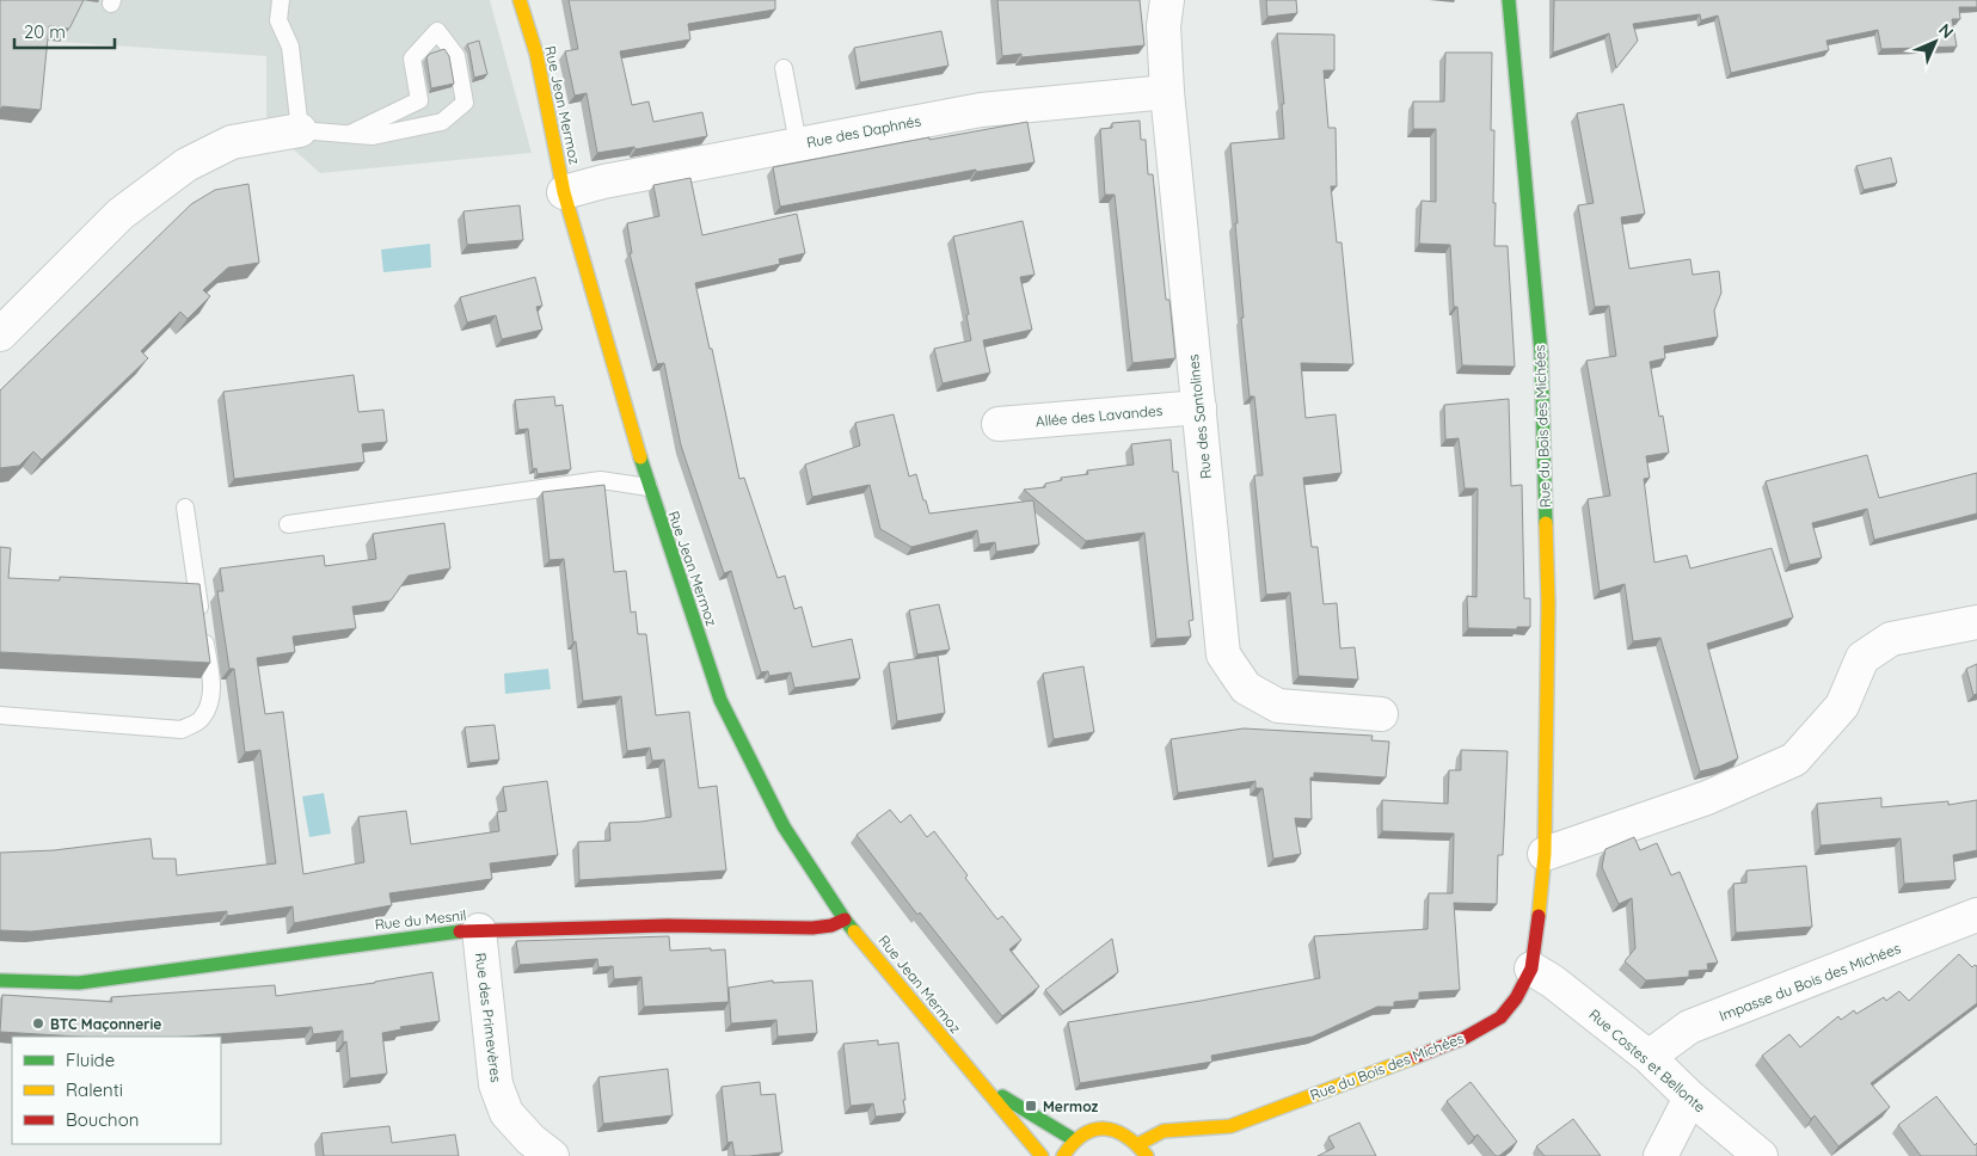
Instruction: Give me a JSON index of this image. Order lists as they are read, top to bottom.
{
  "streets": {
    "street": [
      "Rue Jean Mermoz",
      "Rue des Daphnés",
      "Allée des Lavandes",
      "Rue des Santolines",
      "Rue du Bois des Michées",
      "Rue du Mesnil",
      "Impasse du Bois des Michées",
      "Rue des Primevères",
      "Rue Costes et Bellonte"
    ]
  },
  "crossings": [
    ["Rue Jean Mermoz", "Rue des Daphnés"],
    ["Rue Jean Mermoz", "Rue du Mesnil"],
    ["Rue des Daphnés", "Rue des Santolines"],
    ["Allée des Lavandes", "Rue des Santolines"],
    ["Rue du Bois des Michées", "Rue Costes et Bellonte"],
    ["Rue du Mesnil", "Rue des Primevères"],
    ["Impasse du Bois des Michées", "Rue Costes et Bellonte"]
  ],
  "places": {
    "other": ["BTC Maçonnerie"],
    "transit": ["Mermoz"]
  },
  "legend": ["Fluide", "Ralenti", "Bouchon"],
  "scale_bar": "20 m",
  "north": "top right"
}
